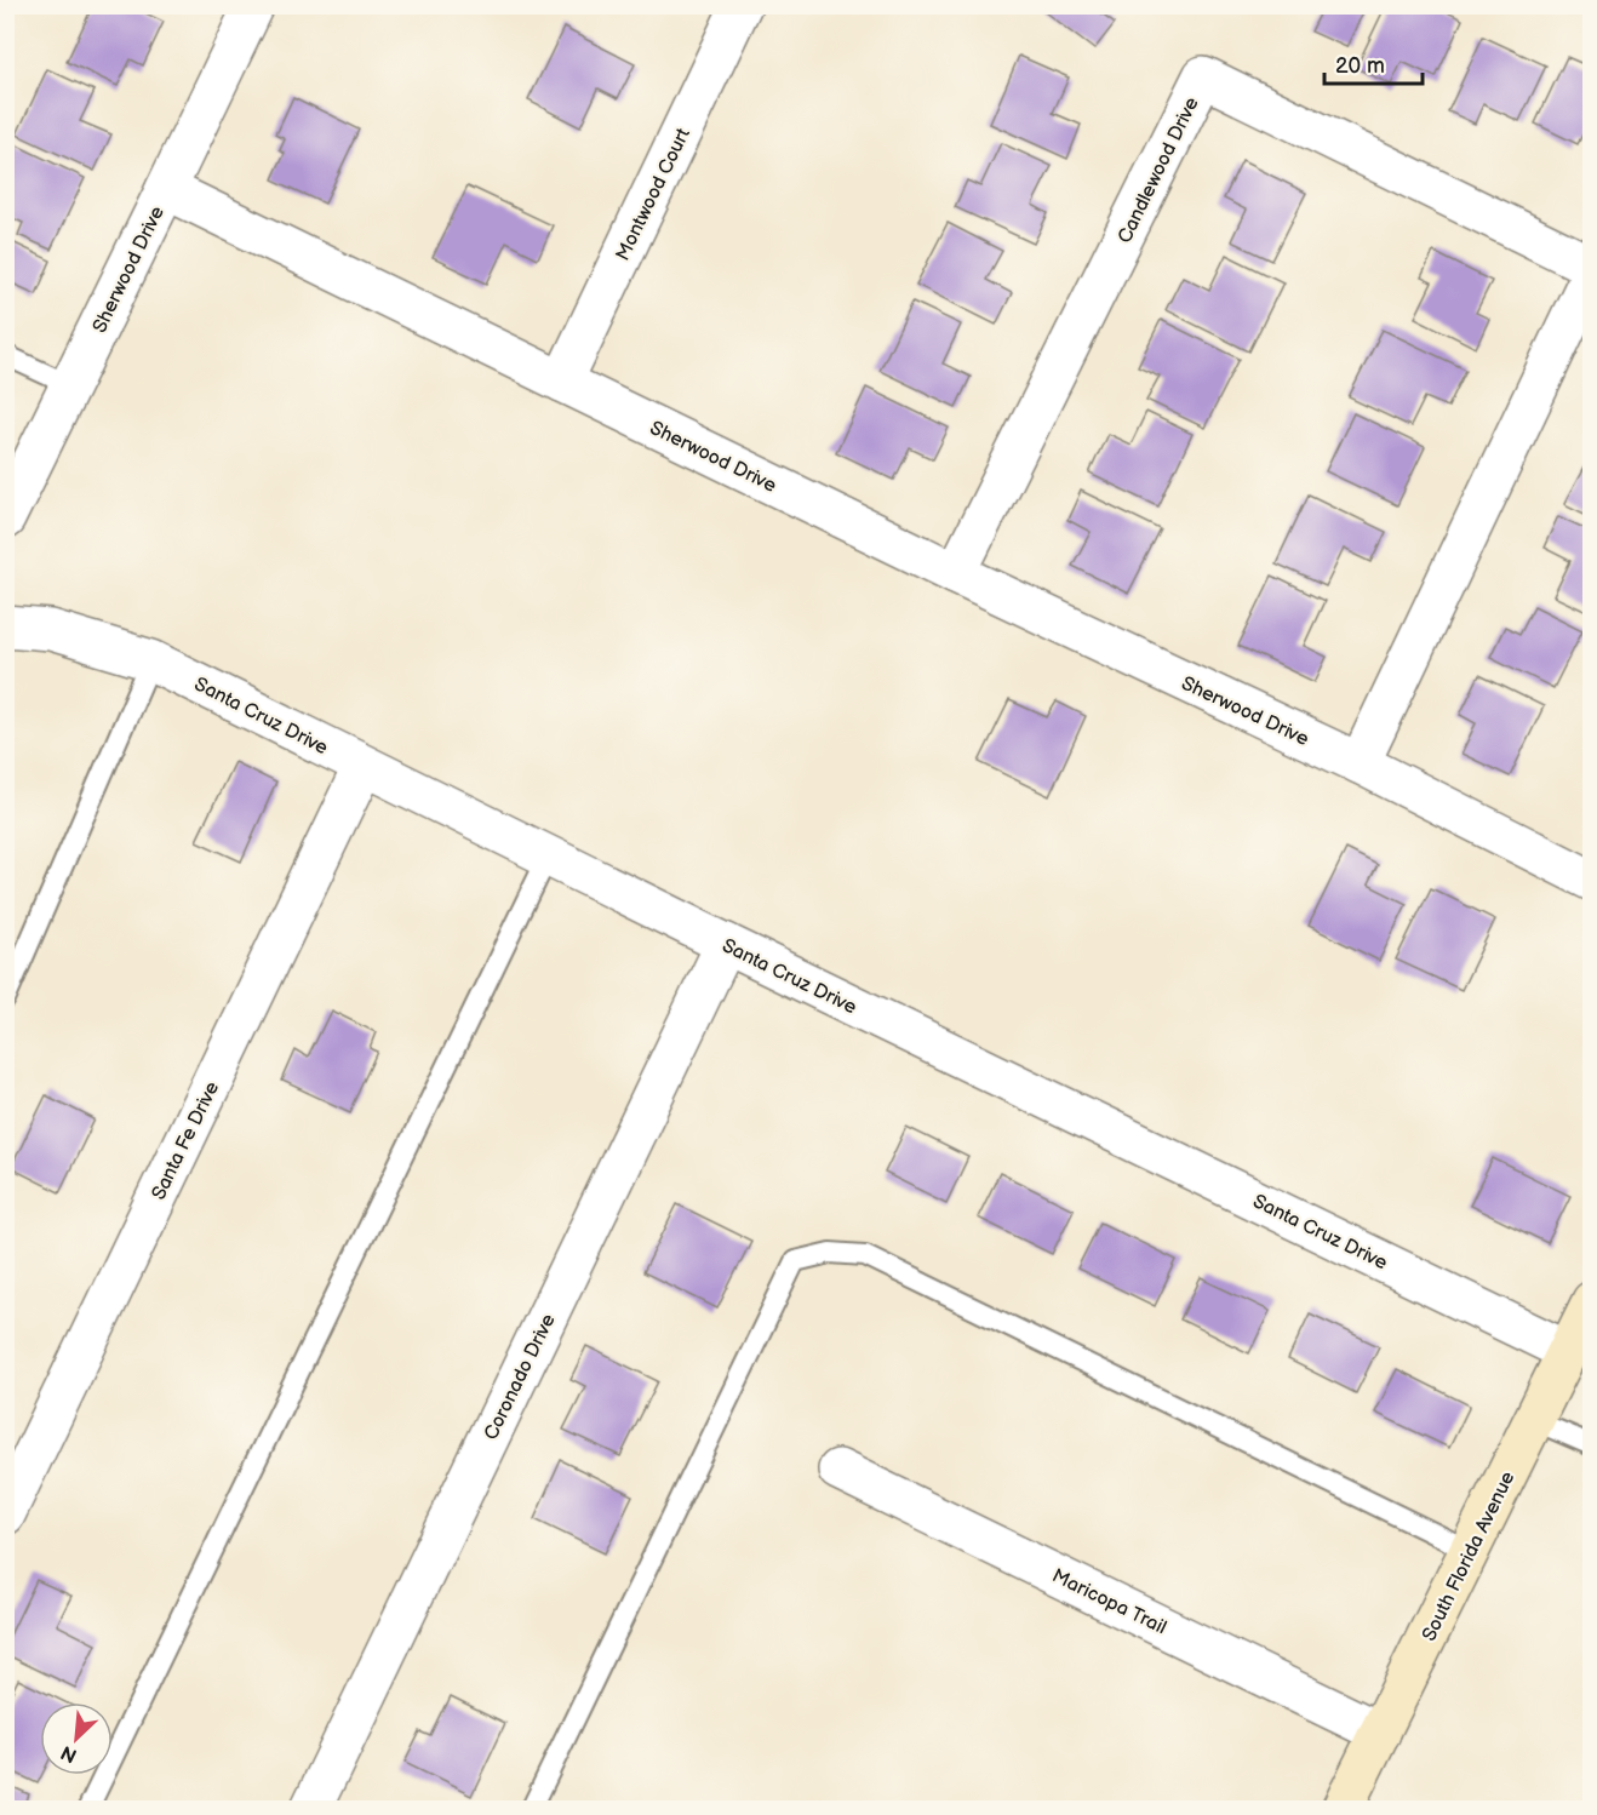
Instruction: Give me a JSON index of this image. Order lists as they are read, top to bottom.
{
  "streets": {
    "main road": ["South Florida Avenue"],
    "street": [
      "Candlewood Drive",
      "Montwood Court",
      "Sherwood Drive",
      "Santa Cruz Drive",
      "Santa Fe Drive",
      "Coronado Drive",
      "Maricopa Trail"
    ]
  },
  "crossings": [
    ["Candlewood Drive", "Sherwood Drive"],
    ["Montwood Court", "Sherwood Drive"],
    ["Santa Cruz Drive", "Santa Fe Drive"],
    ["Santa Cruz Drive", "Coronado Drive"],
    ["Santa Cruz Drive", "South Florida Avenue"],
    ["South Florida Avenue", "Maricopa Trail"]
  ],
  "scale_bar": "20 m",
  "north": "bottom left"
}
